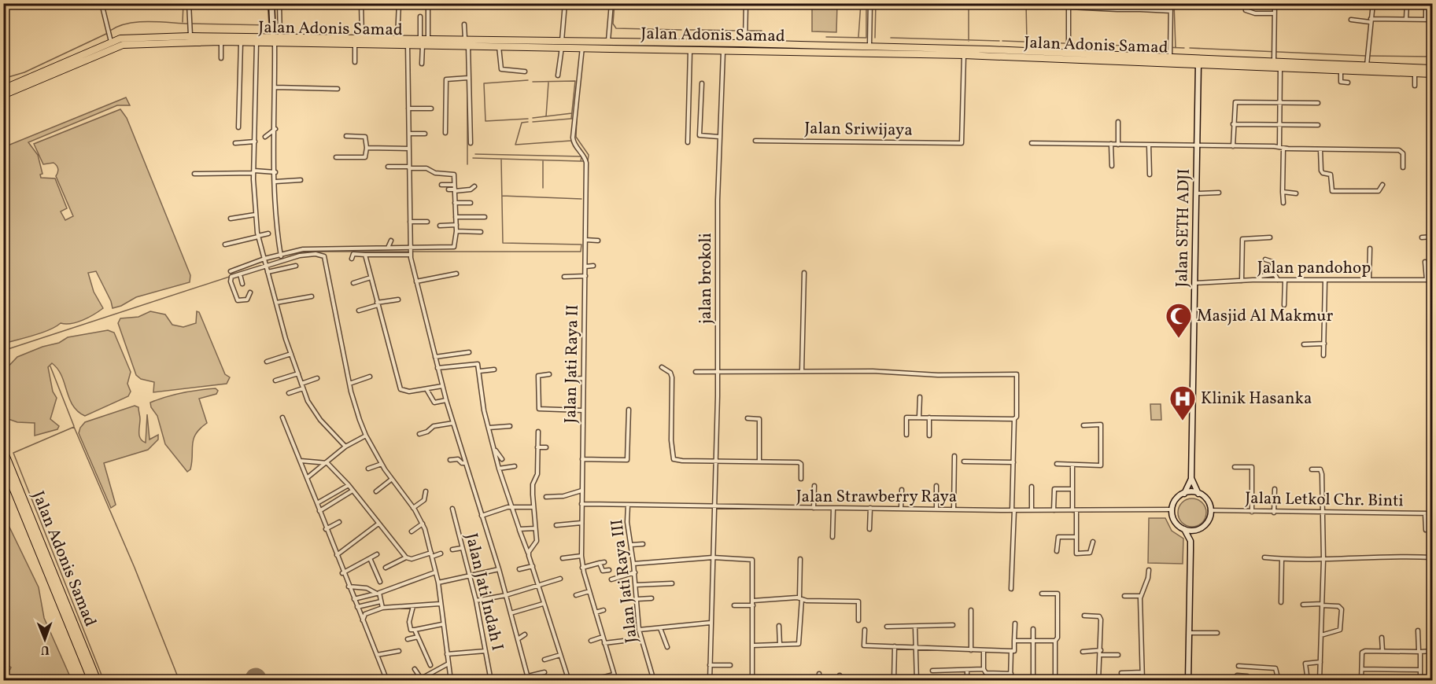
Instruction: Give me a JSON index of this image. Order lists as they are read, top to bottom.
{
  "streets": {
    "highway": ["Jalan Adonis Samad"],
    "street": [
      "Jalan Sriwijaya",
      "Jalan SETH ADJI",
      "Jalan pandohop",
      "jalan brokoli",
      "Jalan Jati Raya II",
      "Jalan Strawberry Raya",
      "Jalan Letkol Chr. Binti",
      "Jalan Jati Raya III",
      "Jalan Jati Indah I"
    ]
  },
  "crossings": [
    ["Jalan Adonis Samad", "Jalan Sriwijaya"],
    ["Jalan Adonis Samad", "Jalan SETH ADJI"],
    ["Jalan Adonis Samad", "jalan brokoli"],
    ["Jalan Adonis Samad", "Jalan Jati Raya II"],
    ["Jalan SETH ADJI", "Jalan pandohop"],
    ["jalan brokoli", "Jalan Strawberry Raya"],
    ["Jalan Jati Raya II", "Jalan Strawberry Raya"],
    ["Jalan Strawberry Raya", "Jalan Letkol Chr. Binti"],
    ["Jalan Strawberry Raya", "Jalan Jati Raya III"]
  ],
  "places": {
    "mosque": ["Masjid Al Makmur"],
    "hospital": ["Klinik Hasanka"]
  },
  "north": "bottom"
}
